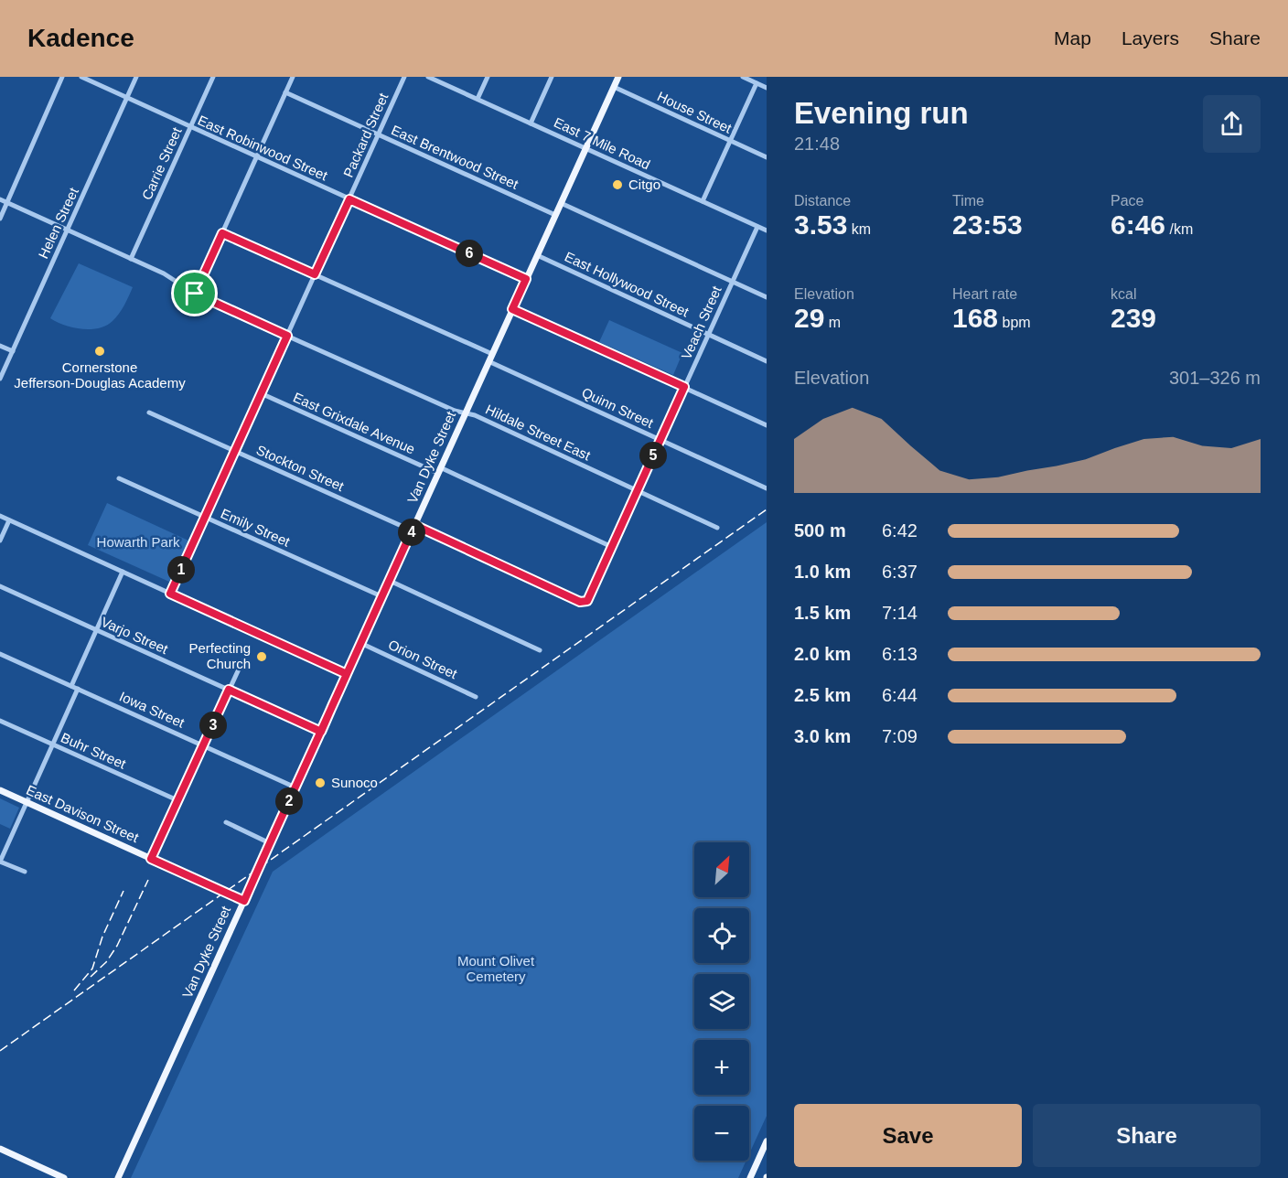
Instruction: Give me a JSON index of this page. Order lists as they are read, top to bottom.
{
  "streets": {
    "main road": ["Van Dyke Street", "East Davison Street"],
    "street": [
      "House Street",
      "Packard Street",
      "East 7 Mile Road",
      "East Robinwood Street",
      "East Brentwood Street",
      "Carrie Street",
      "Helen Street",
      "East Hollywood Street",
      "Veach Street",
      "Quinn Street",
      "East Grixdale Avenue",
      "Hildale Street East",
      "Stockton Street",
      "Emily Street",
      "Varjo Street",
      "Orion Street",
      "Iowa Street",
      "Buhr Street"
    ]
  },
  "crossings": [
    ["House Street", "Van Dyke Street"],
    ["Packard Street", "East Robinwood Street"],
    ["Packard Street", "East Brentwood Street"],
    ["Packard Street", "East Grixdale Avenue"],
    ["Packard Street", "Hildale Street East"],
    ["Packard Street", "Stockton Street"],
    ["Packard Street", "Emily Street"],
    ["East 7 Mile Road", "Veach Street"],
    ["East 7 Mile Road", "Van Dyke Street"],
    ["East Robinwood Street", "Carrie Street"],
    ["East Robinwood Street", "Helen Street"],
    ["East Robinwood Street", "Van Dyke Street"],
    ["East Brentwood Street", "Van Dyke Street"],
    ["Carrie Street", "Hildale Street East"],
    ["Helen Street", "Hildale Street East"],
    ["East Hollywood Street", "Veach Street"],
    ["East Hollywood Street", "Van Dyke Street"],
    ["Veach Street", "Quinn Street"],
    ["Veach Street", "East Grixdale Avenue"],
    ["Veach Street", "Hildale Street East"],
    ["Veach Street", "Stockton Street"],
    ["Quinn Street", "Van Dyke Street"],
    ["East Grixdale Avenue", "Van Dyke Street"],
    ["Hildale Street East", "Van Dyke Street"],
    ["Van Dyke Street", "Stockton Street"],
    ["Van Dyke Street", "Emily Street"],
    ["Van Dyke Street", "Varjo Street"],
    ["Van Dyke Street", "Orion Street"],
    ["Van Dyke Street", "Iowa Street"],
    ["Van Dyke Street", "East Davison Street"]
  ],
  "parks": ["Howarth Park", "Mount Olivet Cemetery"],
  "places": [
    "Citgo",
    "Cornerstone Jefferson-Douglas Academy",
    "Perfecting Church",
    "Sunoco"
  ],
  "north": "top right",
  "page": {
    "header": "Kadence",
    "nav": ["Map", "Layers", "Share"],
    "heading": ["Evening run", "21:48"],
    "stats": [
      ["Distance", "3.53 km"],
      ["Time", "23:53"],
      ["Pace", "6:46 /km"],
      ["Elevation", "29 m"],
      ["Heart rate", "168 bpm"],
      ["kcal", "239"]
    ],
    "pins": [
      "6",
      "5",
      "4",
      "1",
      "3",
      "2"
    ],
    "chart": ["Elevation", "301–326 m"],
    "list": [
      {
        "name": "500 m",
        "note": "6:42"
      },
      {
        "name": "1.0 km",
        "note": "6:37"
      },
      {
        "name": "1.5 km",
        "note": "7:14"
      },
      {
        "name": "2.0 km",
        "note": "6:13"
      },
      {
        "name": "2.5 km",
        "note": "6:44"
      },
      {
        "name": "3.0 km",
        "note": "7:09"
      }
    ],
    "map_buttons": ["+", "−"],
    "buttons": ["Save", "Share"]
  }
}
